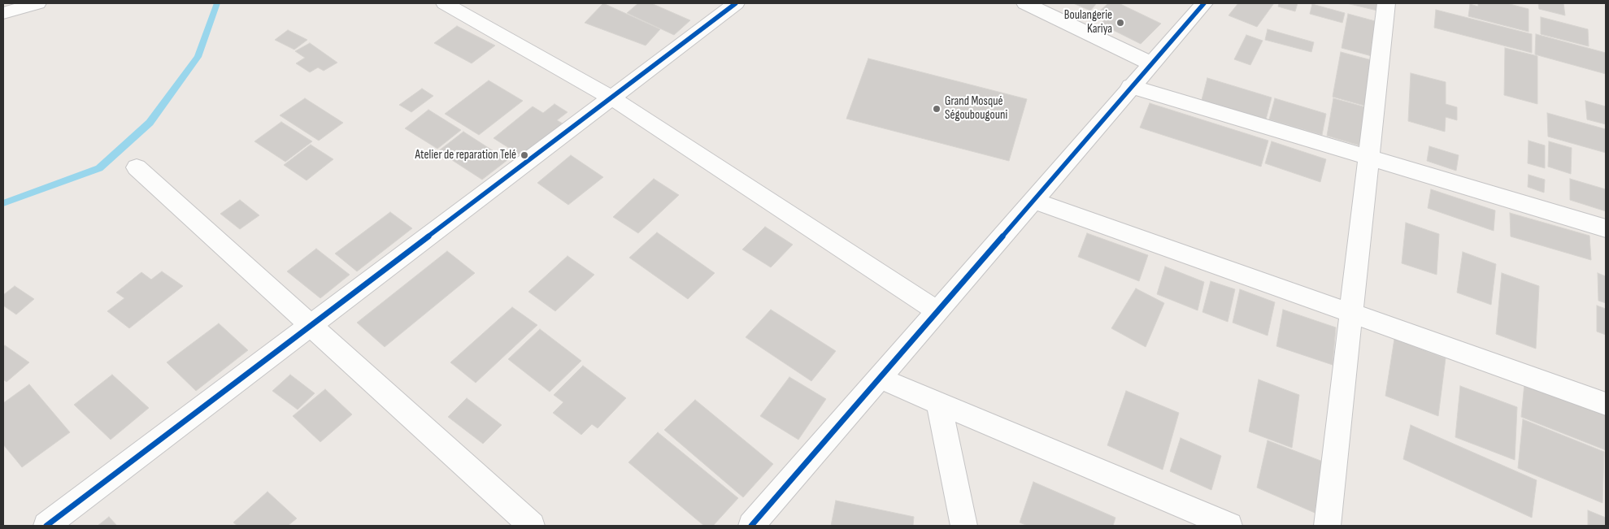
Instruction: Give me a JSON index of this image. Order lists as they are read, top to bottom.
{
  "places": ["Boulangerie Kariya", "Grand Mosqué Ségoubougouni", "Atelier de reparation Telé"]
}
